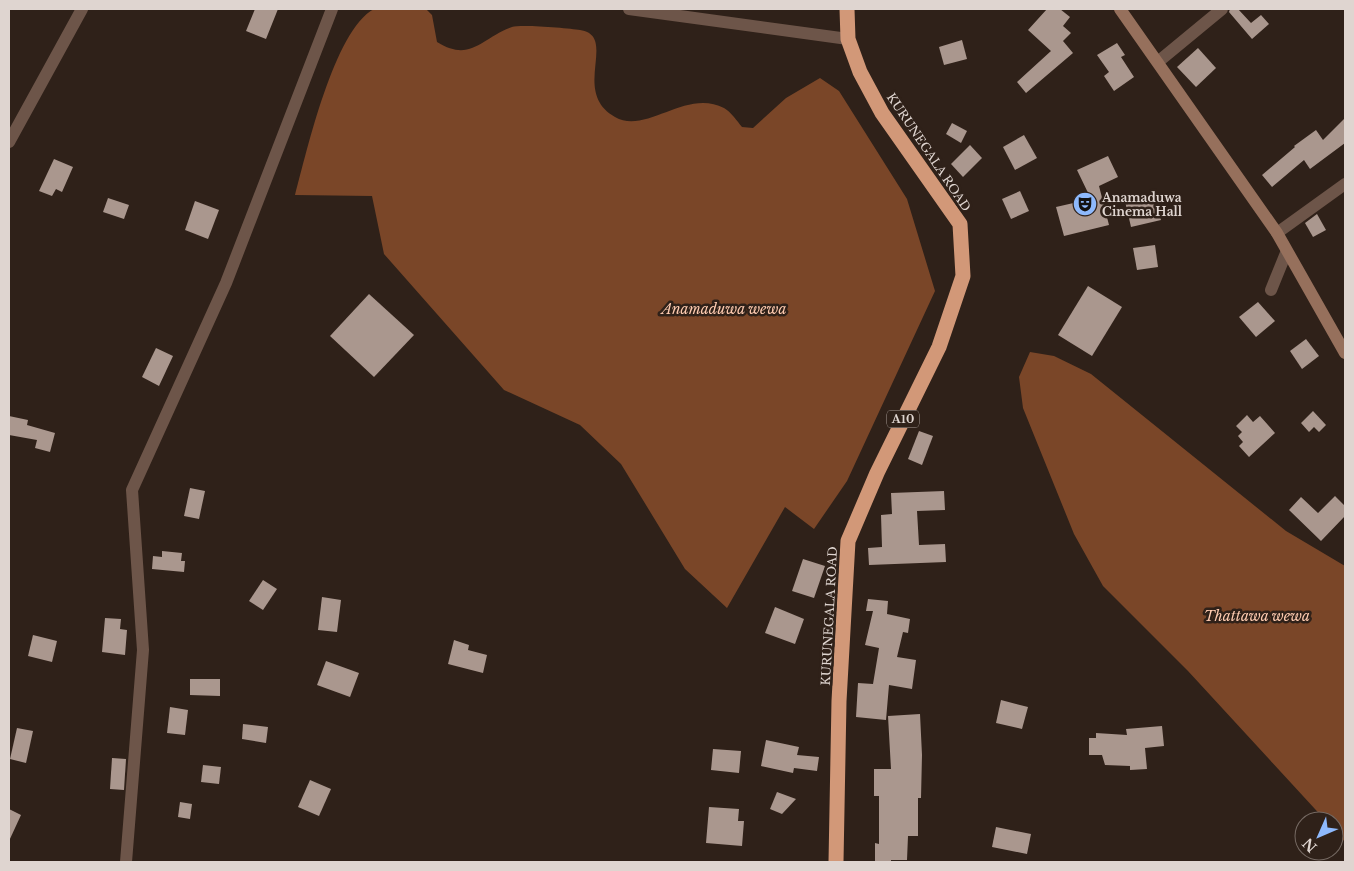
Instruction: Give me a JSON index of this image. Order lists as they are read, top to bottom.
{
  "streets": {
    "highway": ["KURUNEGALA ROAD", "A10"]
  },
  "water": ["Anamaduwa wewa", "Thattawa wewa"],
  "places": {
    "theatre": ["Anamaduwa Cinema Hall"]
  },
  "north": "bottom left"
}
